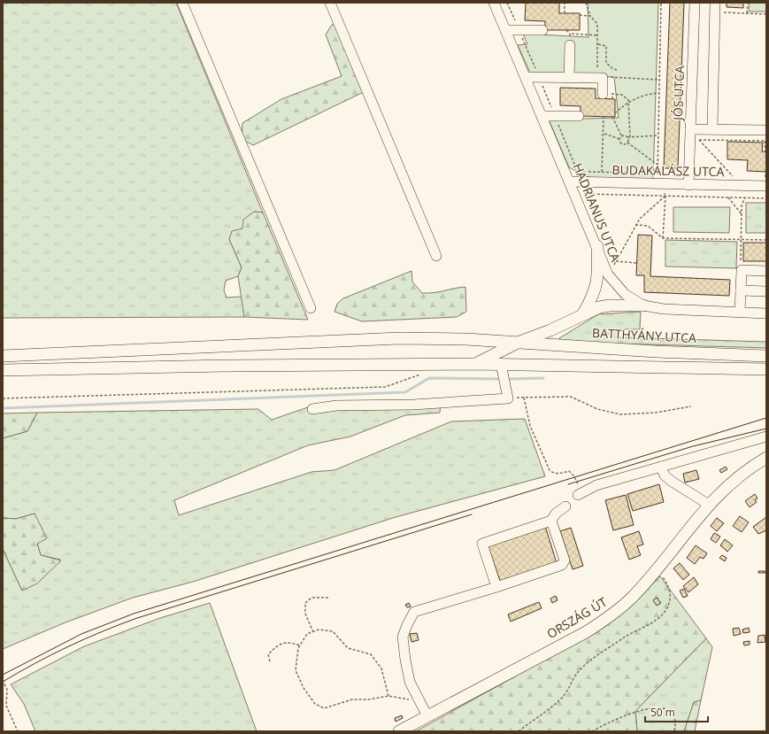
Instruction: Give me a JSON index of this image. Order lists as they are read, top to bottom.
{
  "streets": {
    "main road": ["BATTHYÁNY UTCA", "ORSZÁG ÚT"],
    "street": ["JÓS UTCA", "BUDAKALÁSZ UTCA", "HADRIANUS UTCA"]
  },
  "crossings": [
    ["JÓS UTCA", "BUDAKALÁSZ UTCA"],
    ["BUDAKALÁSZ UTCA", "HADRIANUS UTCA"]
  ],
  "scale_bar": "50 m"
}
